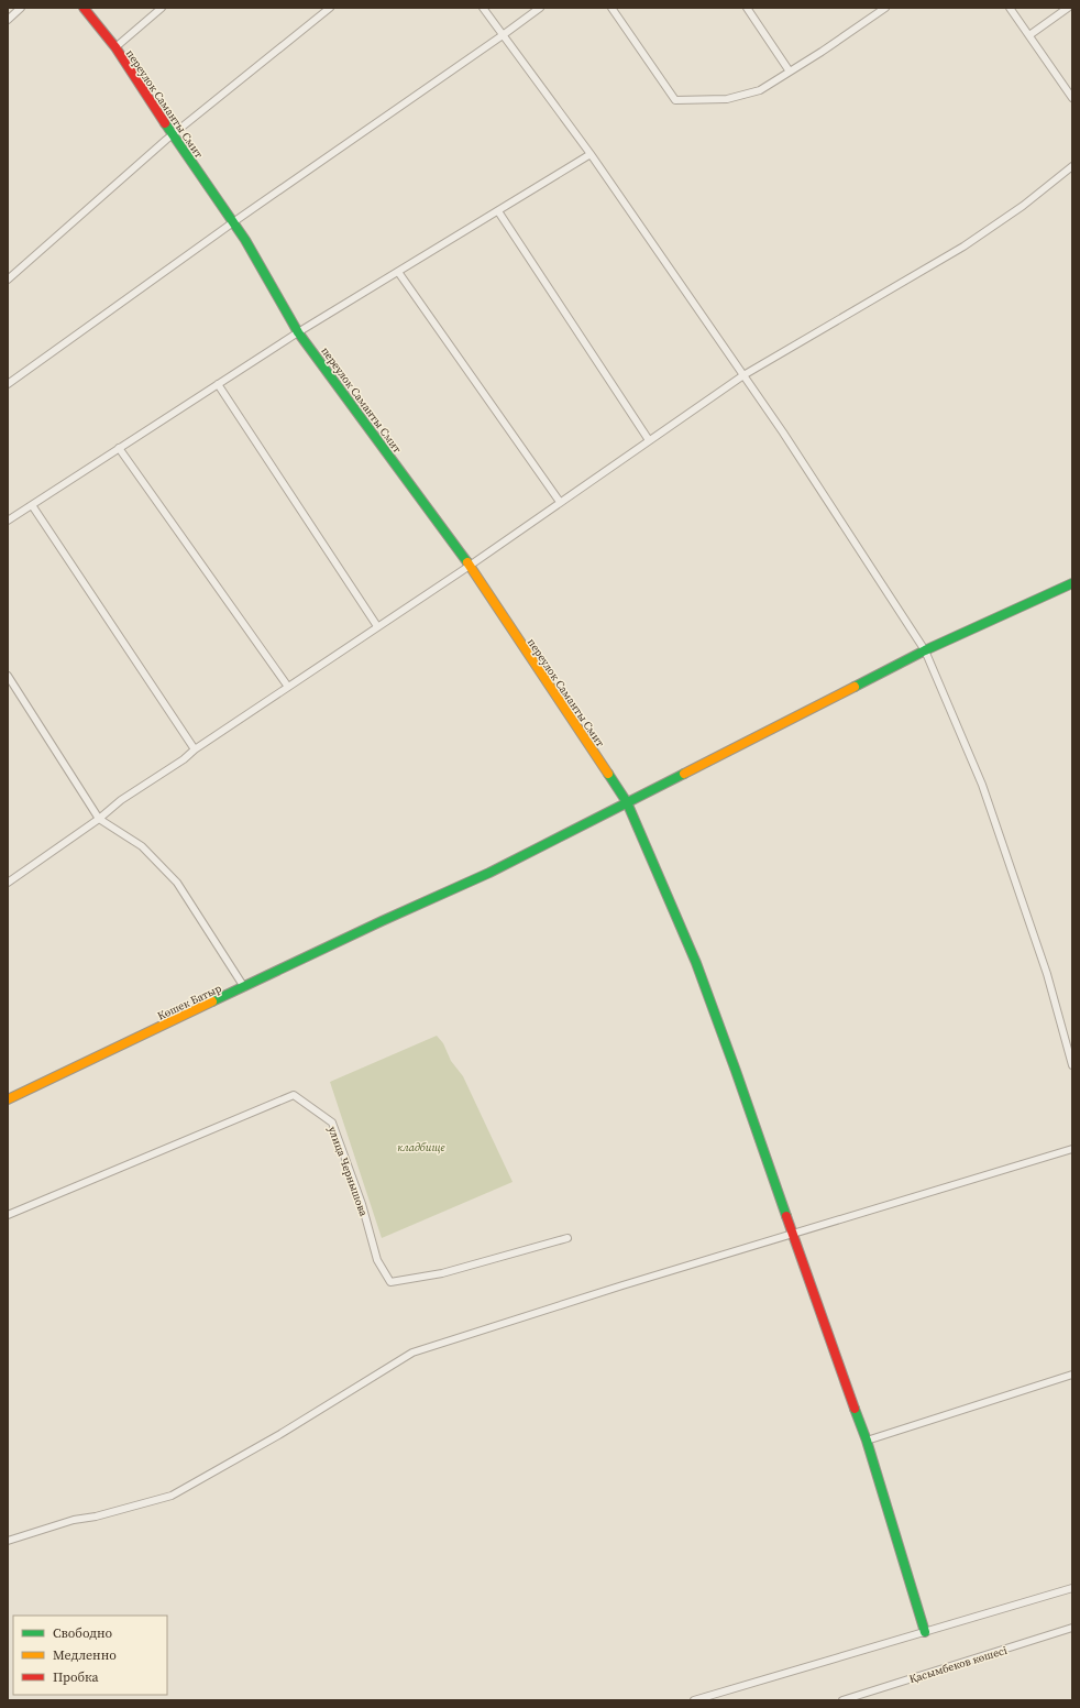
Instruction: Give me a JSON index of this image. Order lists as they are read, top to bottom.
{
  "streets": {
    "street": [
      "переулок Саманты Смит",
      "Көшек Батыр",
      "улица Чернышова",
      "Қасымбеков көшесі"
    ]
  },
  "crossings": [
    ["переулок Саманты Смит", "Көшек Батыр"]
  ],
  "parks": ["кладбище"],
  "legend": ["Свободно", "Медленно", "Пробка"]
}
